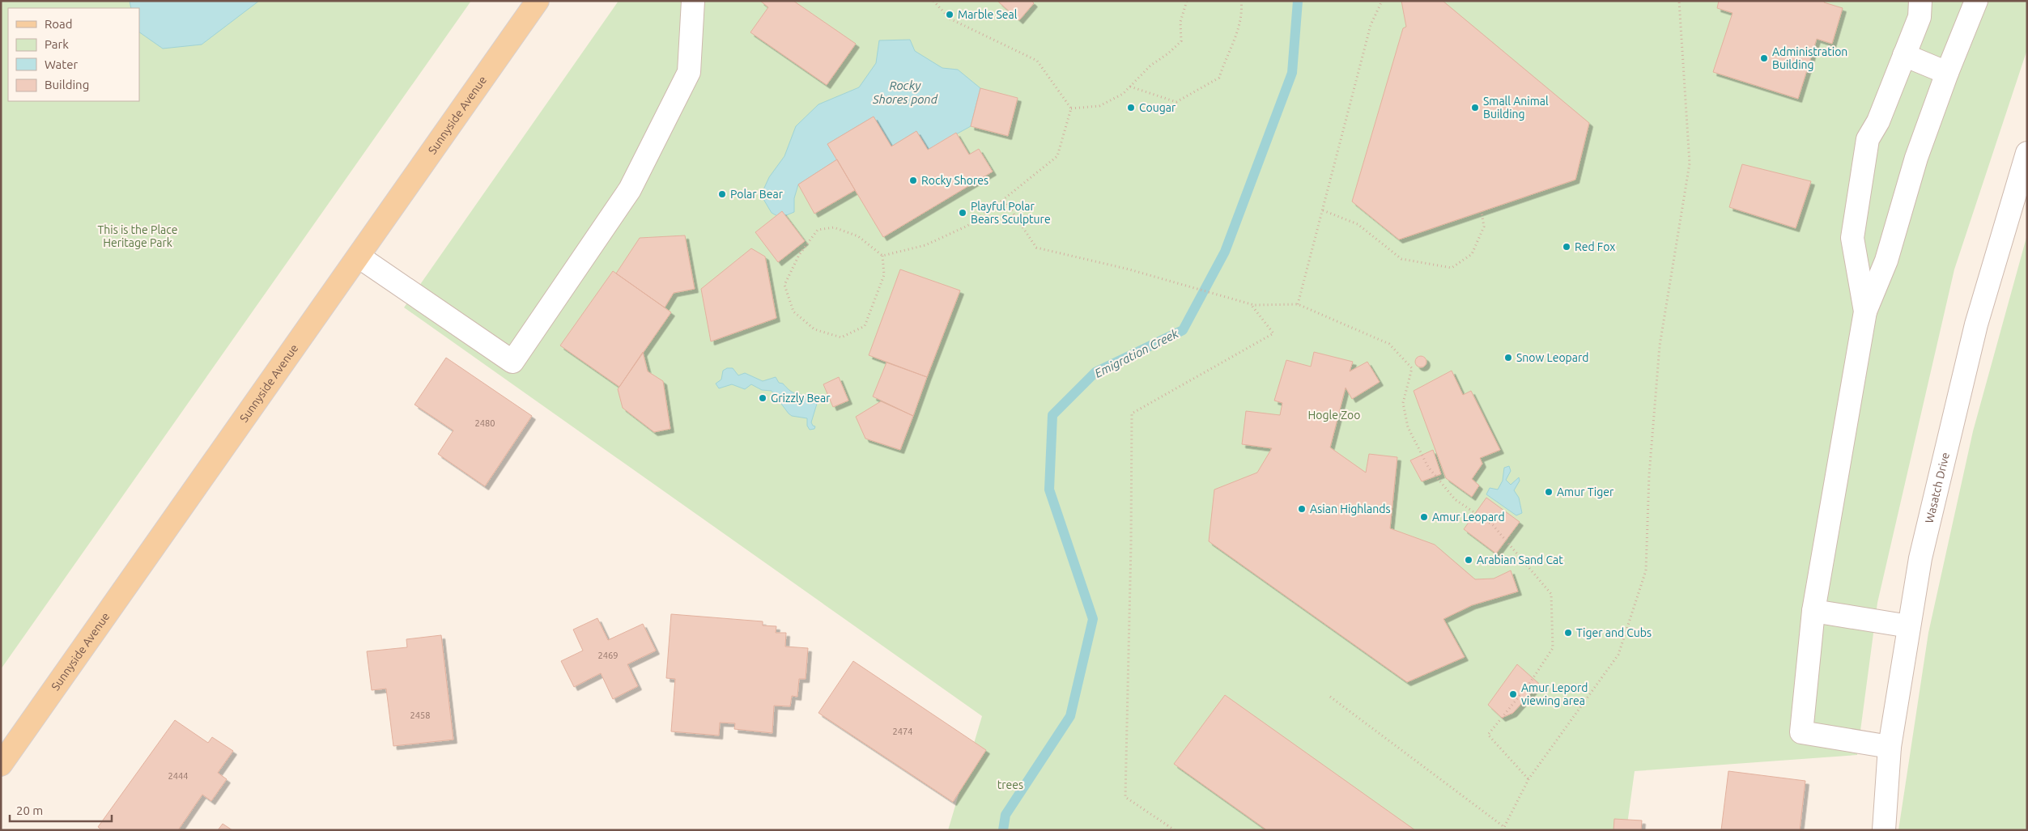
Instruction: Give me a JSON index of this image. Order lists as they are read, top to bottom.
{
  "streets": {
    "main road": ["Sunnyside Avenue"],
    "street": ["Wasatch Drive"]
  },
  "water": ["Rocky Shores pond", "Emigration Creek"],
  "parks": ["This is the Place Heritage Park", "Hogle Zoo", "trees"],
  "places": [
    "Marble Seal",
    "Administration Building",
    "Cougar",
    "Small Animal Building",
    "Rocky Shores",
    "Polar Bear",
    "Playful Polar Bears Sculpture",
    "Red Fox",
    "Snow Leopard",
    "Grizzly Bear",
    "Amur Tiger",
    "Asian Highlands",
    "Amur Leopard",
    "Arabian Sand Cat",
    "Tiger and Cubs",
    "Amur Lepord viewing area"
  ],
  "house_numbers": [
    "2480",
    "2469",
    "2458",
    "2474",
    "2444"
  ],
  "legend": [
    "Road",
    "Park",
    "Water",
    "Building"
  ],
  "scale_bar": "20 m"
}
